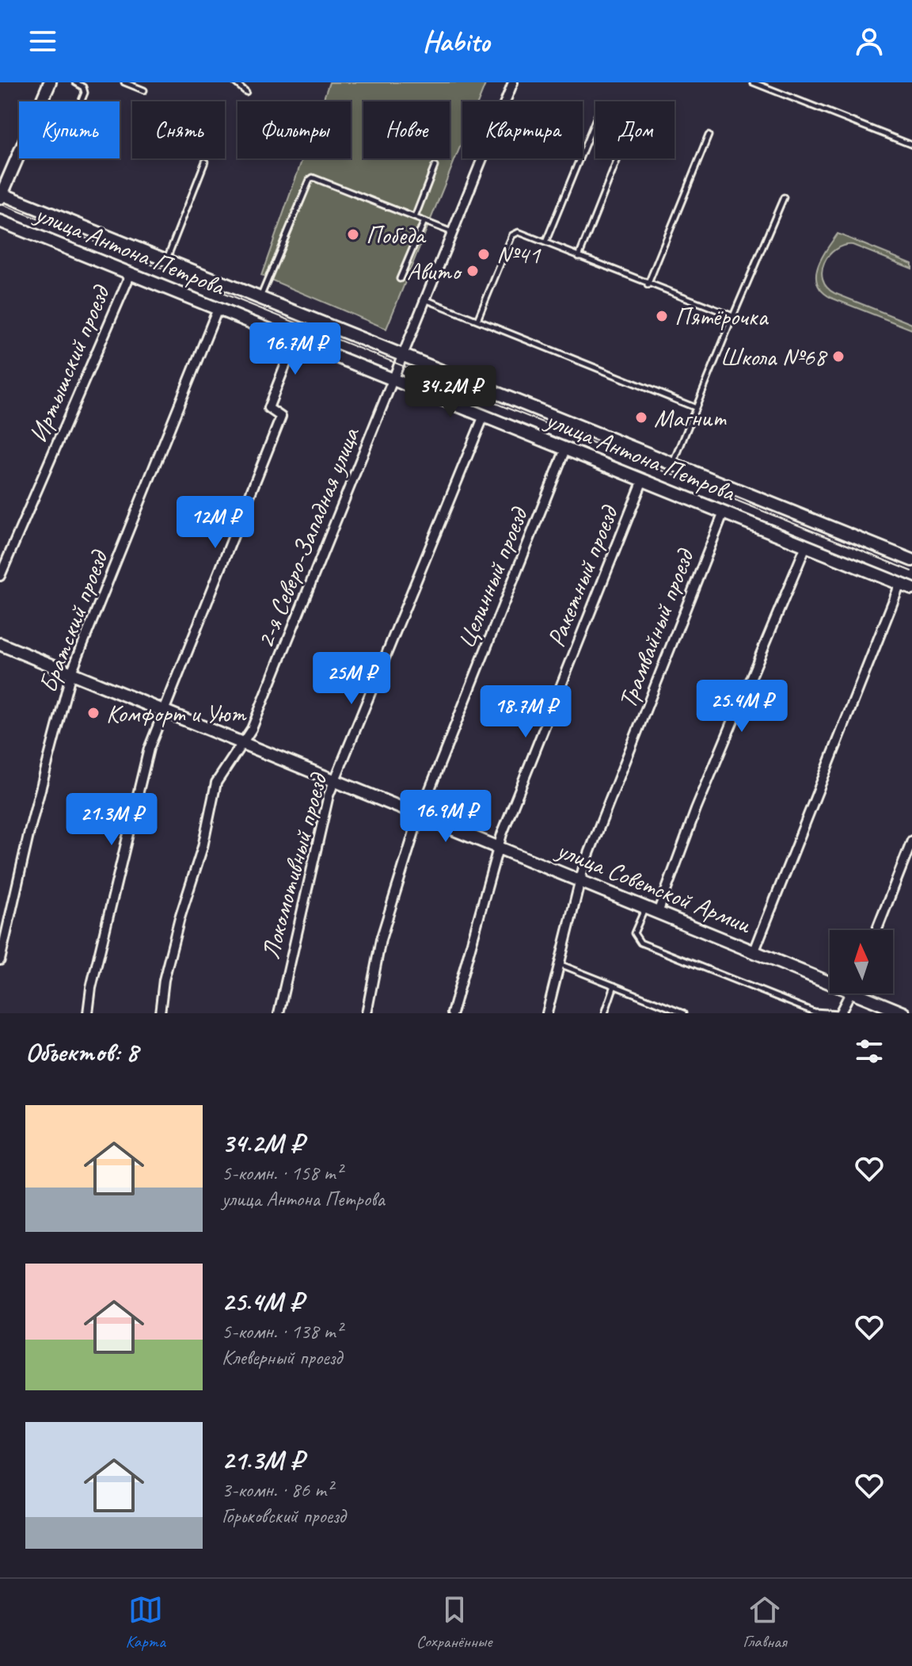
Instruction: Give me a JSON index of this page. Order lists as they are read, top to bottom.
{
  "streets": {
    "main road": ["улица Антона Петрова", "улица Советской Армии"],
    "street": [
      "Иртышский проезд",
      "2-я Северо-Западная улица",
      "Ракетный проезд",
      "Целинный проезд",
      "Братский проезд",
      "Трамвайный проезд",
      "Локомотивный проезд"
    ]
  },
  "crossings": [
    ["улица Антона Петрова", "Иртышский проезд"],
    ["улица Антона Петрова", "2-я Северо-Западная улица"],
    ["улица Антона Петрова", "Ракетный проезд"],
    ["улица Антона Петрова", "Целинный проезд"],
    ["улица Антона Петрова", "Братский проезд"],
    ["улица Антона Петрова", "Трамвайный проезд"],
    ["улица Антона Петрова", "Локомотивный проезд"],
    ["2-я Северо-Западная улица", "улица Советской Армии"],
    ["Ракетный проезд", "улица Советской Армии"],
    ["Целинный проезд", "улица Советской Армии"],
    ["Братский проезд", "улица Советской Армии"],
    ["Трамвайный проезд", "улица Советской Армии"],
    ["Локомотивный проезд", "улица Советской Армии"]
  ],
  "places": [
    "Победа",
    "№41",
    "Авито",
    "Пятёрочка",
    "Школа №68",
    "Магнит",
    "Комфорт и Уют"
  ],
  "north": "top",
  "page": {
    "header": "Habito",
    "chip": [
      "Купить",
      "Снять",
      "Фильтры",
      "Новое",
      "Квартира",
      "Дом"
    ],
    "price": [
      "16.7M ₽",
      "34.2M ₽",
      "12M ₽",
      "25M ₽",
      "25.4M ₽",
      "18.7M ₽",
      "16.9M ₽",
      "21.3M ₽"
    ],
    "heading": "Объектов: 8",
    "list": [
      {
        "name": "34.2M ₽",
        "note": "5-комн. · 158 m² · улица Антона Петрова"
      },
      {
        "name": "25.4M ₽",
        "note": "5-комн. · 138 m² · Клеверный проезд"
      },
      {
        "name": "21.3M ₽",
        "note": "3-комн. · 86 m² · Горьковский проезд"
      }
    ],
    "tabs": ["Карта", "Сохранённые", "Главная"]
  }
}
